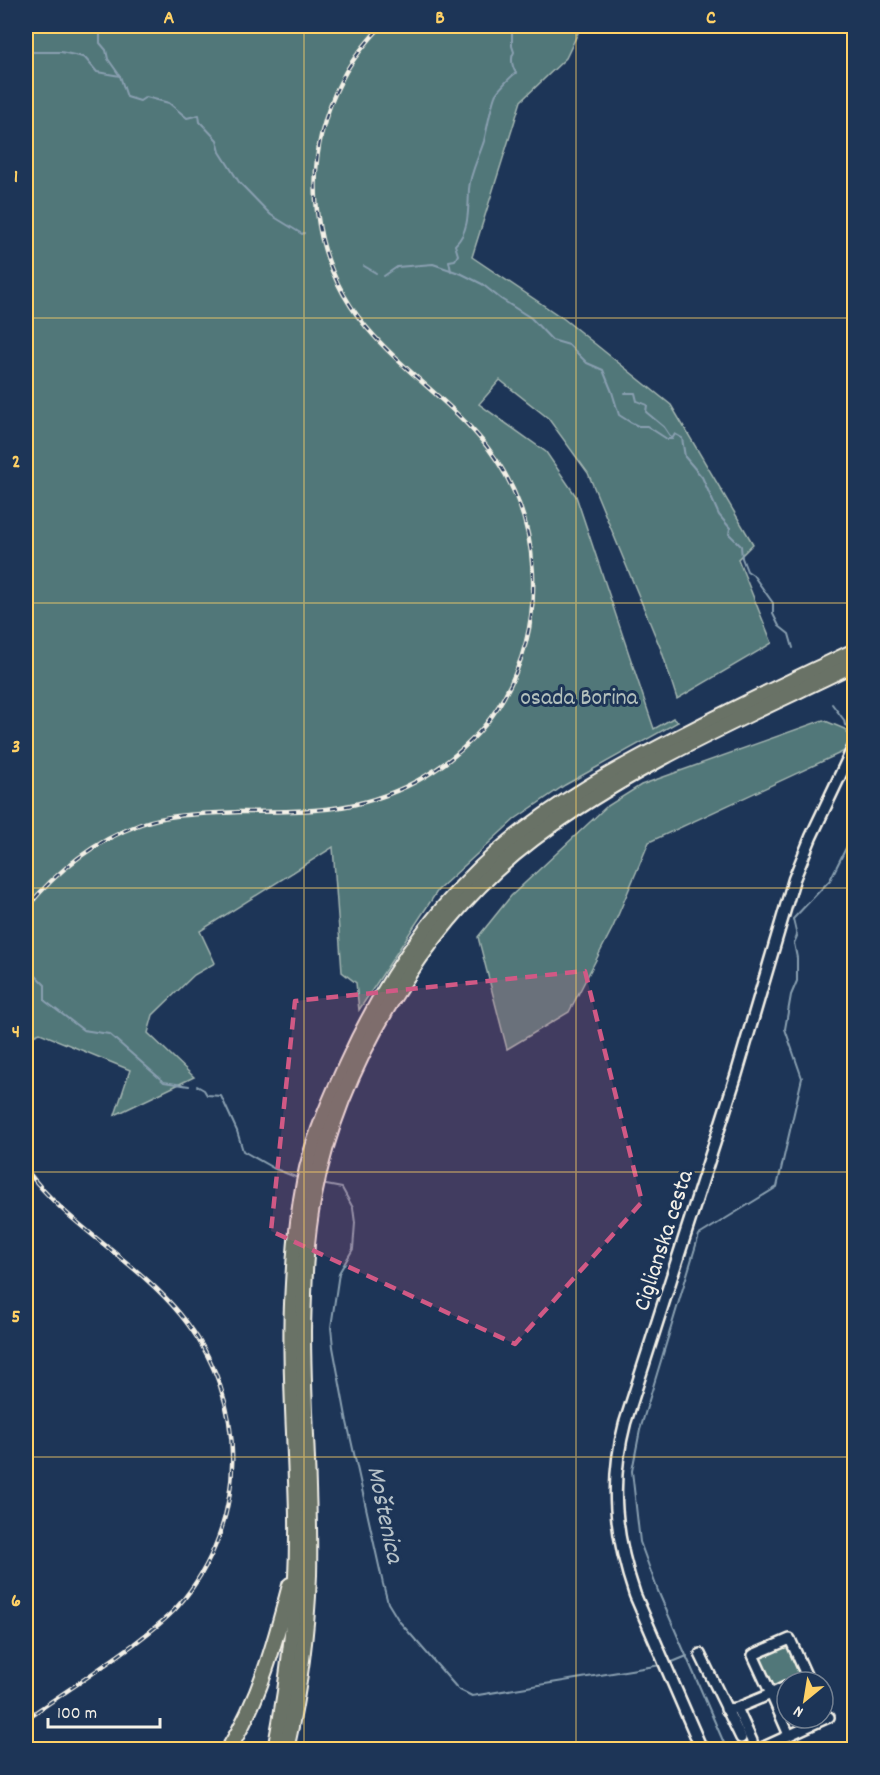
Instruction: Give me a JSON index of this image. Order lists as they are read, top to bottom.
{
  "streets": {
    "street": ["Ciglianska cesta"]
  },
  "water": ["Moštenica"],
  "parks": ["osada Borina"],
  "scale_bar": "100 m",
  "north": "bottom left",
  "grid": {
    "columns": ["A", "B", "C"],
    "rows": [
      "1",
      "2",
      "3",
      "4",
      "5",
      "6"
    ]
  }
}
